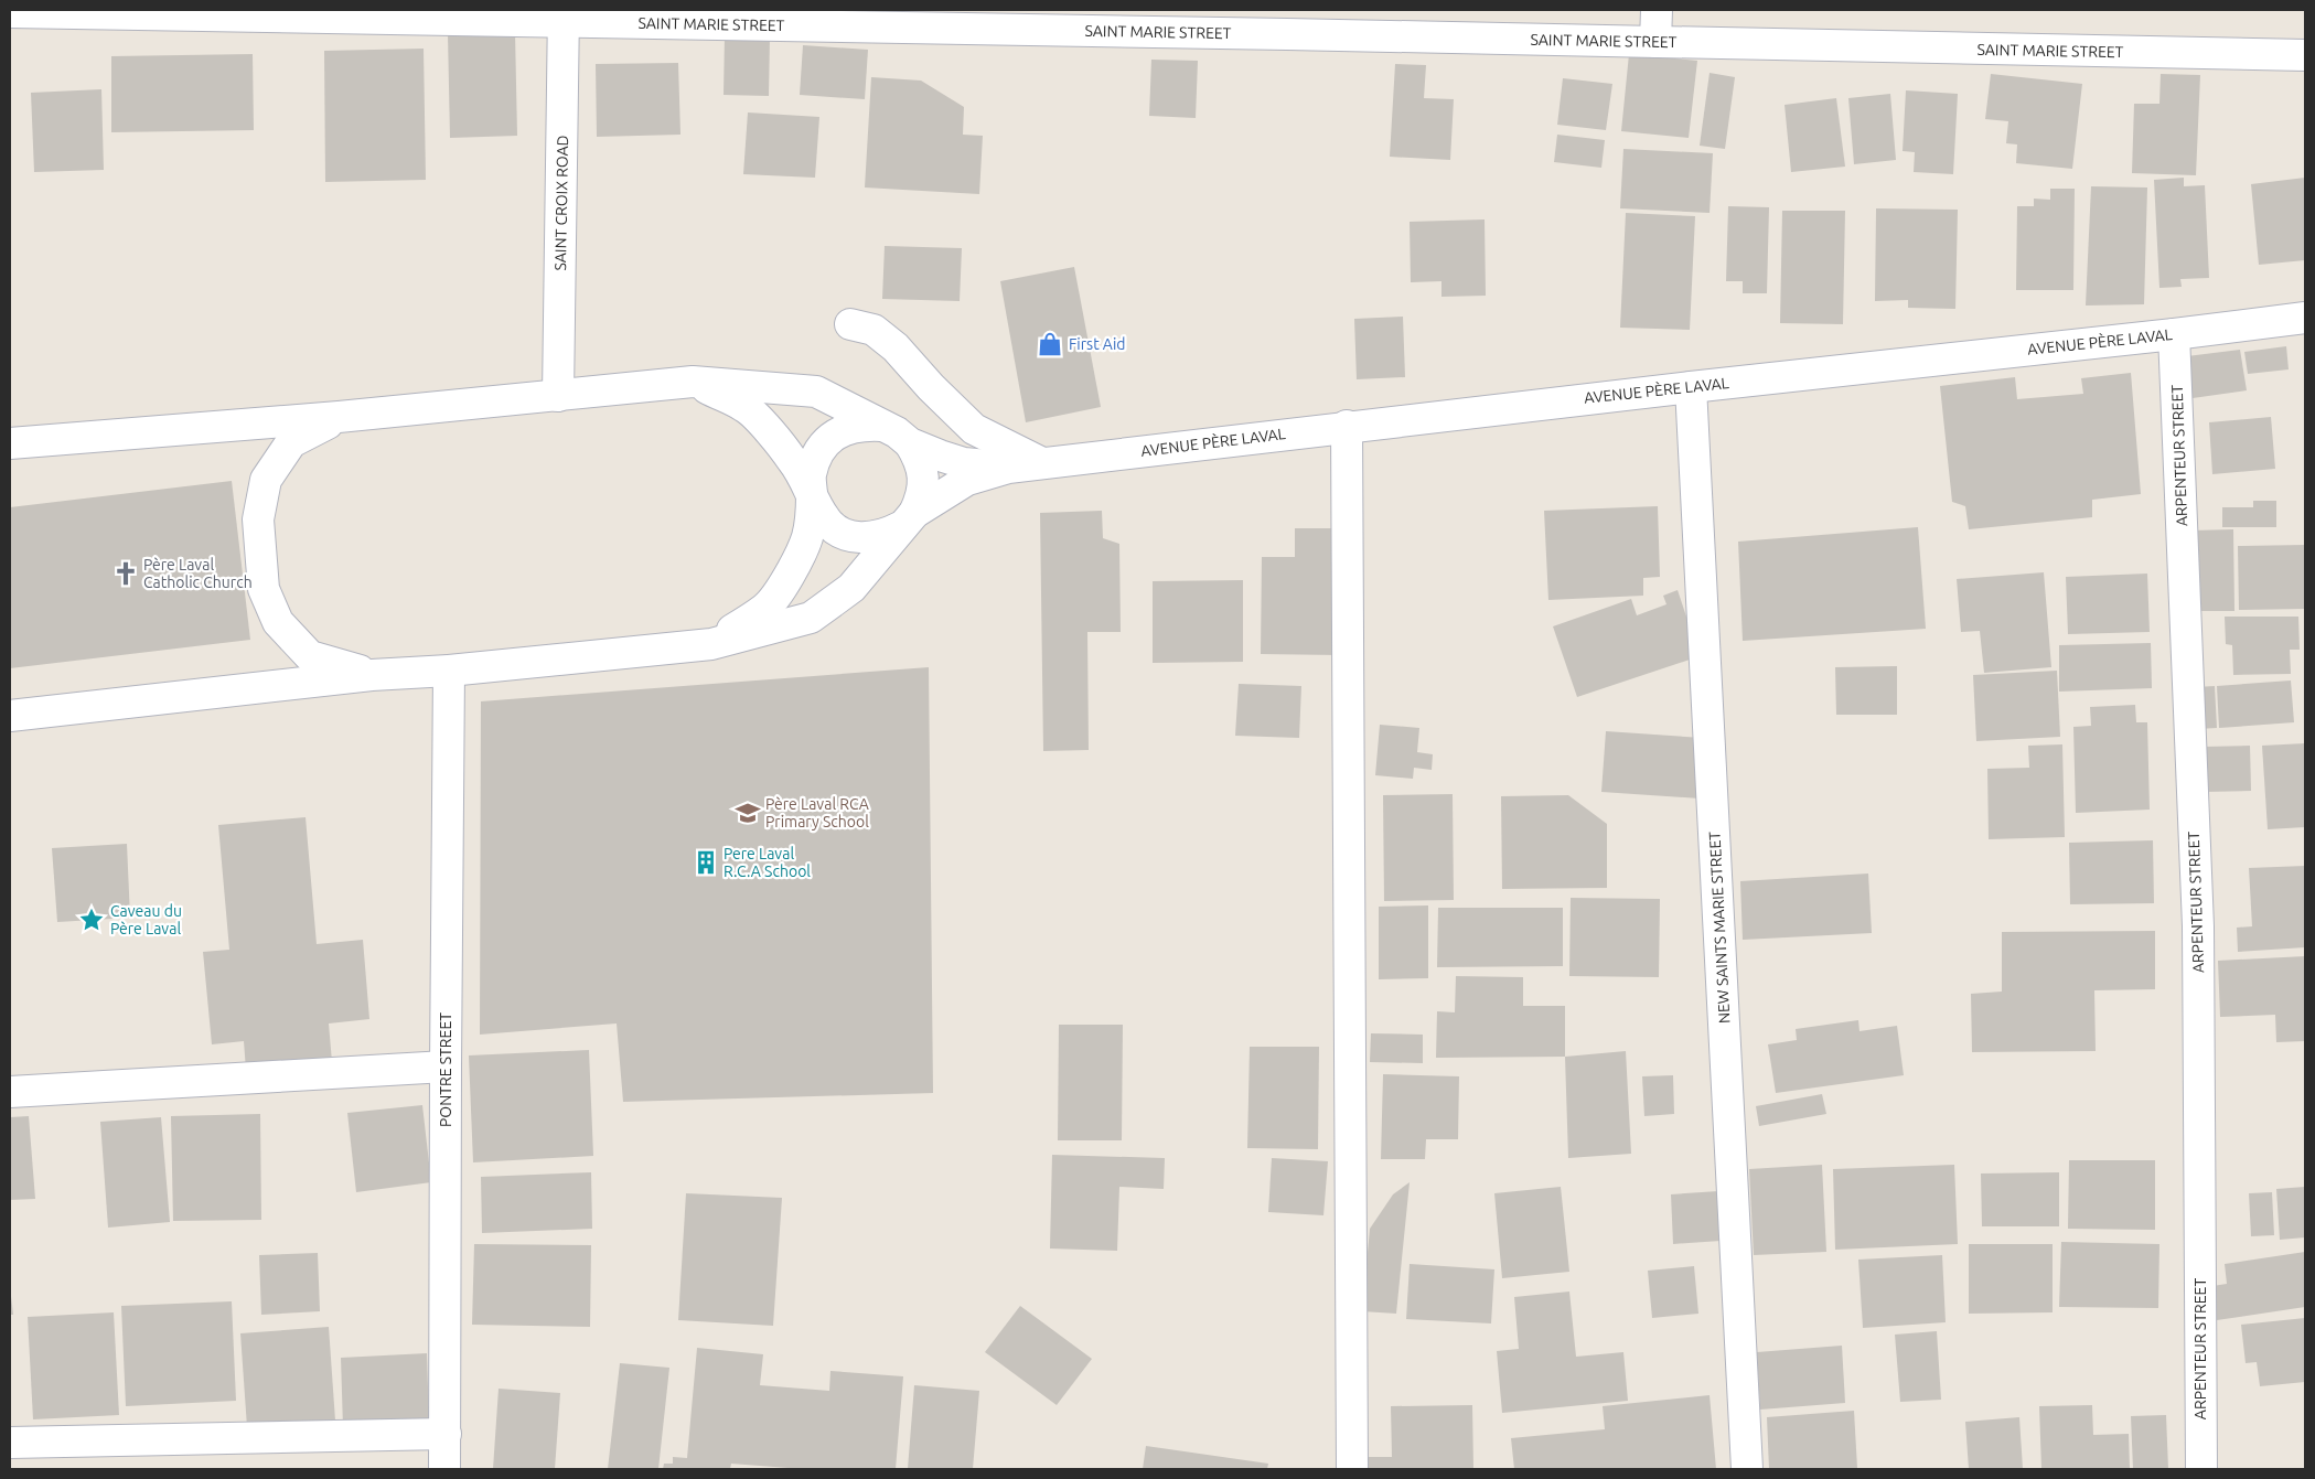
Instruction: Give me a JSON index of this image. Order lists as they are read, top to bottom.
{
  "streets": {
    "street": [
      "SAINT MARIE STREET",
      "SAINT CROIX ROAD",
      "AVENUE PÈRE LAVAL",
      "ARPENTEUR STREET",
      "NEW SAINTS MARIE STREET",
      "PONTRE STREET"
    ]
  },
  "crossings": [
    ["SAINT MARIE STREET", "SAINT CROIX ROAD"],
    ["AVENUE PÈRE LAVAL", "ARPENTEUR STREET"],
    ["AVENUE PÈRE LAVAL", "NEW SAINTS MARIE STREET"]
  ],
  "places": {
    "shop": ["First Aid"],
    "church": ["Père Laval Catholic Church"],
    "school or university": ["Père Laval RCA Primary School"],
    "building": ["Pere Laval R.C.A School"],
    "place": ["Caveau du Père Laval"]
  }
}
